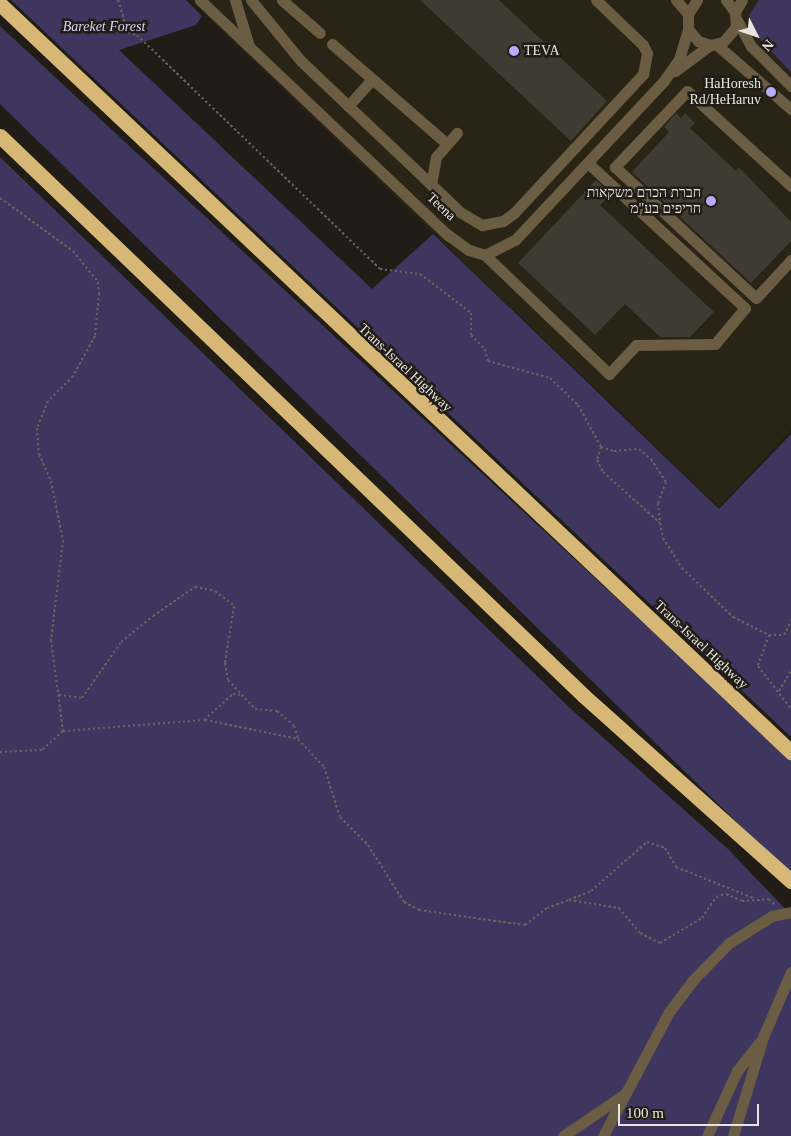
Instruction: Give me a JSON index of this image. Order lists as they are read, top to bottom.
{
  "streets": {
    "highway": ["Trans-Israel Highway"],
    "street": ["Teena"]
  },
  "parks": ["Bareket Forest"],
  "places": ["TEVA", "HaHoresh Rd/HeHaruv", "חברת הכרם משקאות חריפים בע\"מ"],
  "scale_bar": "100 m",
  "north": "bottom right"
}
